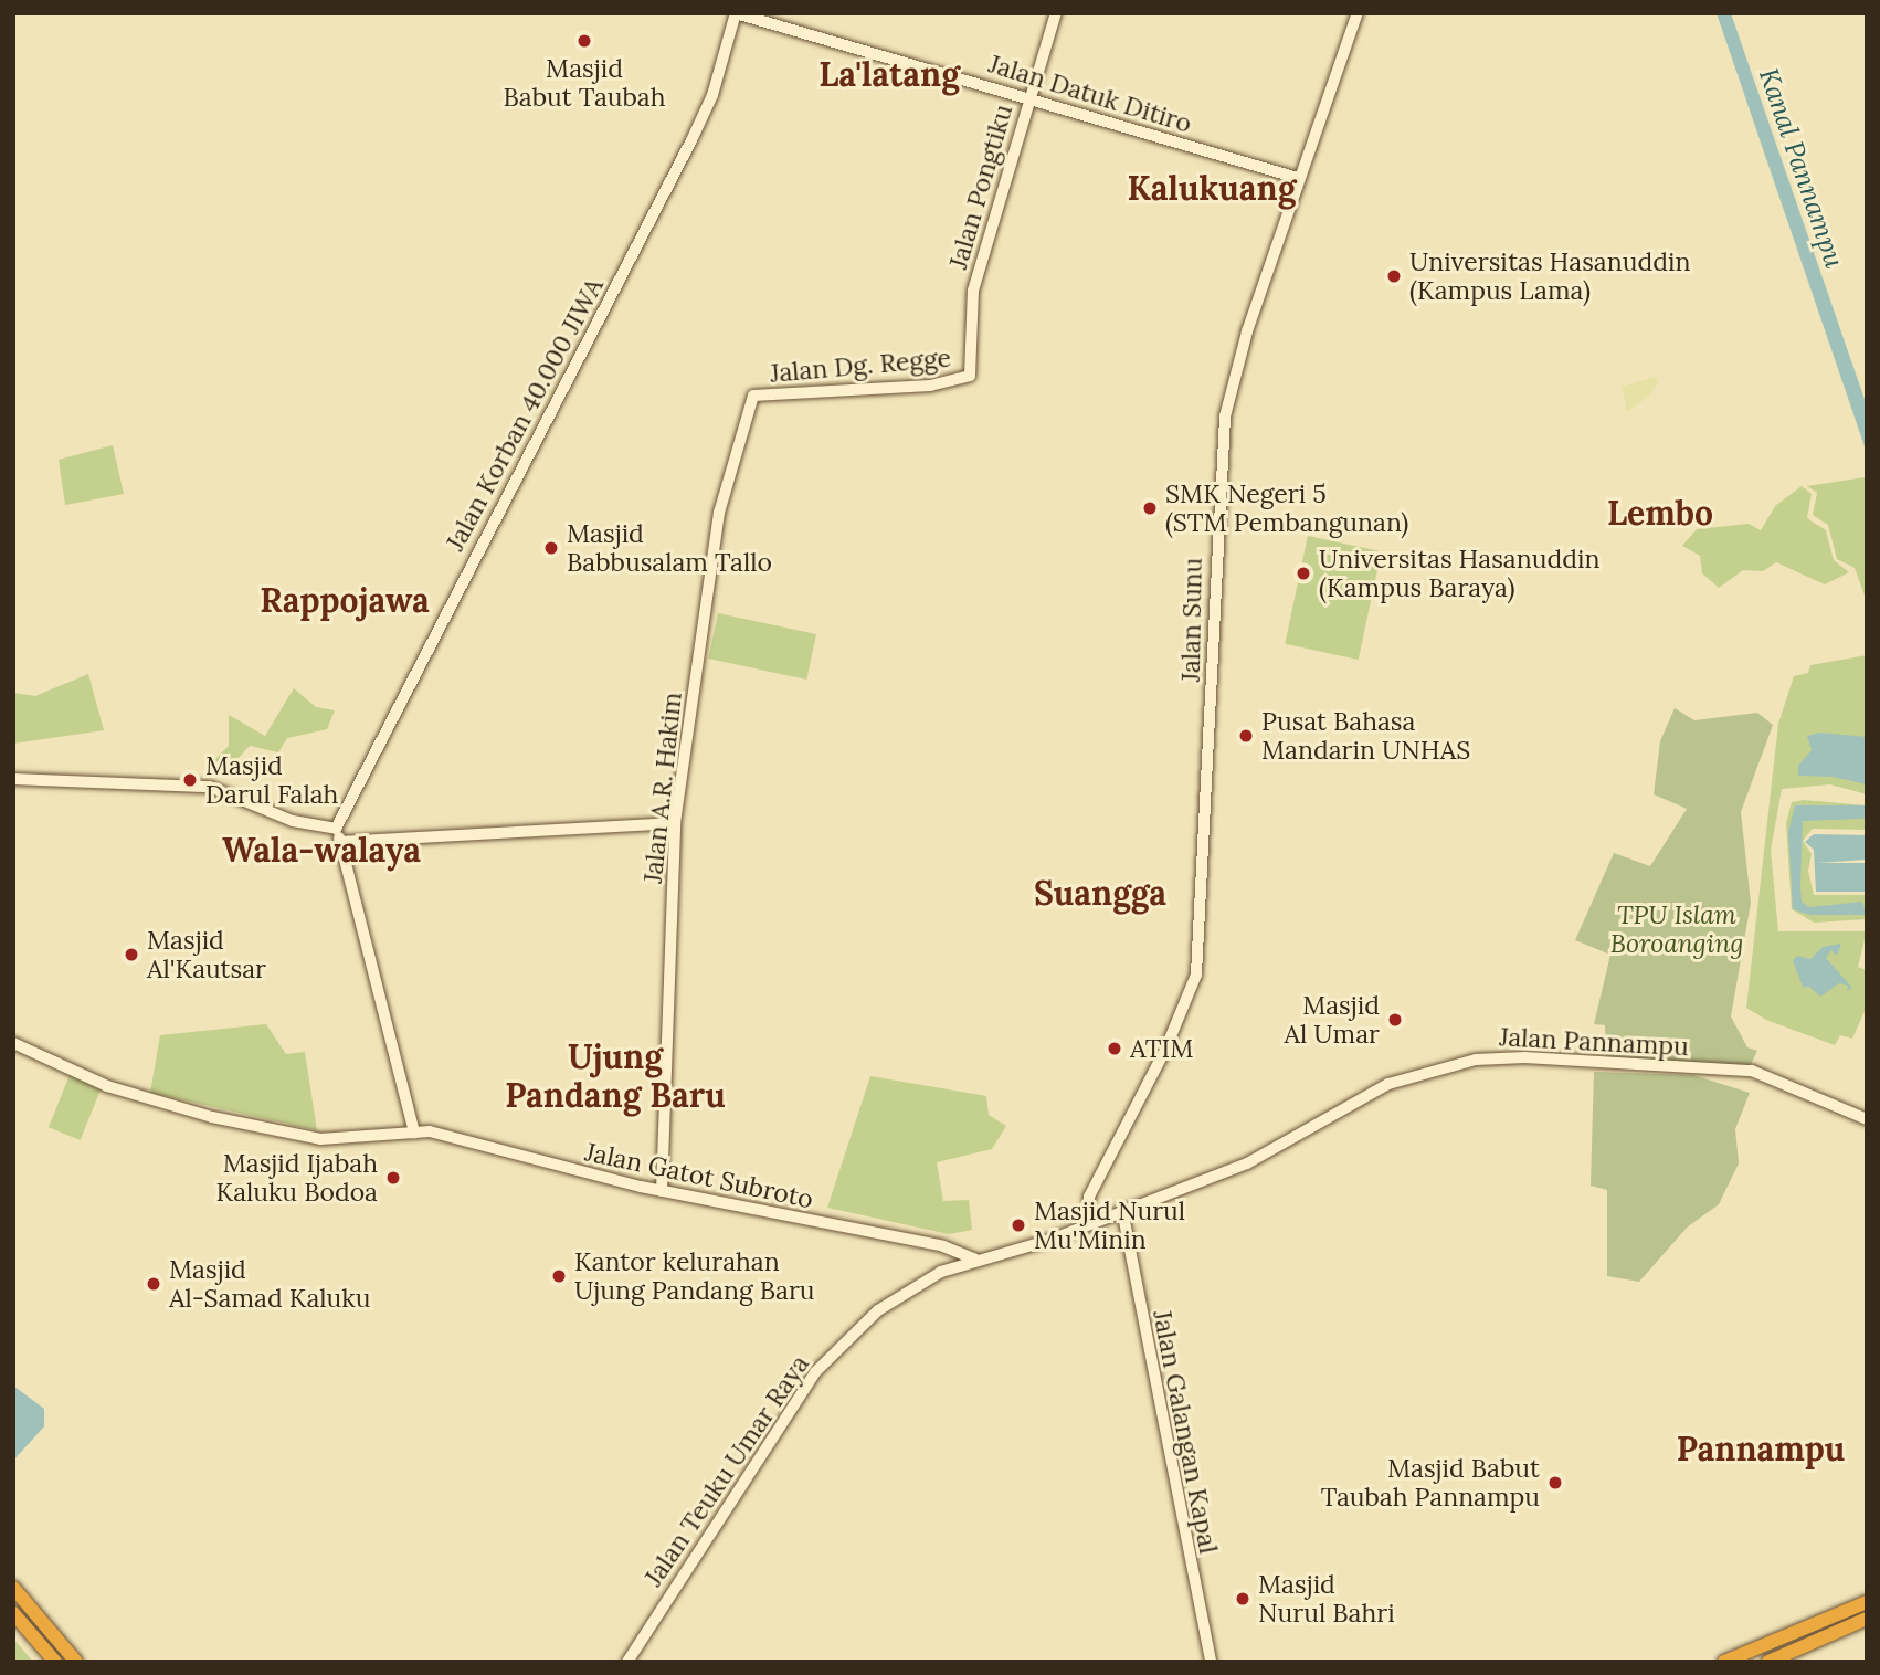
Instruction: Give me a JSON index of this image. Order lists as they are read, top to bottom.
{
  "streets": {
    "street": [
      "Jalan Datuk Ditiro",
      "Jalan Pongtiku",
      "Jalan Dg. Regge",
      "Jalan Korban 40.000 JIWA",
      "Jalan Sunu",
      "Jalan A.R. Hakim",
      "Jalan Pannampu",
      "Jalan Gatot Subroto",
      "Jalan Galangan Kapal",
      "Jalan Teuku Umar Raya"
    ]
  },
  "crossings": [
    ["Jalan Datuk Ditiro", "Jalan Pongtiku"],
    ["Jalan Datuk Ditiro", "Jalan Korban 40.000 JIWA"],
    ["Jalan Datuk Ditiro", "Jalan Sunu"],
    ["Jalan Pongtiku", "Jalan Dg. Regge"],
    ["Jalan Dg. Regge", "Jalan A.R. Hakim"],
    ["Jalan Sunu", "Jalan Pannampu"],
    ["Jalan Sunu", "Jalan Teuku Umar Raya"],
    ["Jalan A.R. Hakim", "Jalan Gatot Subroto"],
    ["Jalan Pannampu", "Jalan Galangan Kapal"],
    ["Jalan Pannampu", "Jalan Teuku Umar Raya"],
    ["Jalan Gatot Subroto", "Jalan Teuku Umar Raya"]
  ],
  "districts": [
    "La'latang",
    "Kalukuang",
    "Lembo",
    "Rappojawa",
    "Wala-walaya",
    "Suangga",
    "Ujung Pandang Baru",
    "Pannampu"
  ],
  "water": ["Kanal Pannampu"],
  "parks": ["TPU Islam Boroanging"],
  "places": [
    "Masjid Babut Taubah",
    "Universitas Hasanuddin (Kampus Lama)",
    "SMK Negeri 5 (STM Pembangunan)",
    "Masjid Babbusalam Tallo",
    "Universitas Hasanuddin (Kampus Baraya)",
    "Pusat Bahasa Mandarin UNHAS",
    "Masjid Darul Falah",
    "Masjid Al'Kautsar",
    "Masjid Al Umar",
    "ATIM",
    "Masjid Ijabah Kaluku Bodoa",
    "Masjid Nurul Mu'Minin",
    "Kantor kelurahan Ujung Pandang Baru",
    "Masjid Al-Samad Kaluku",
    "Masjid Babut Taubah Pannampu",
    "Masjid Nurul Bahri"
  ]
}
